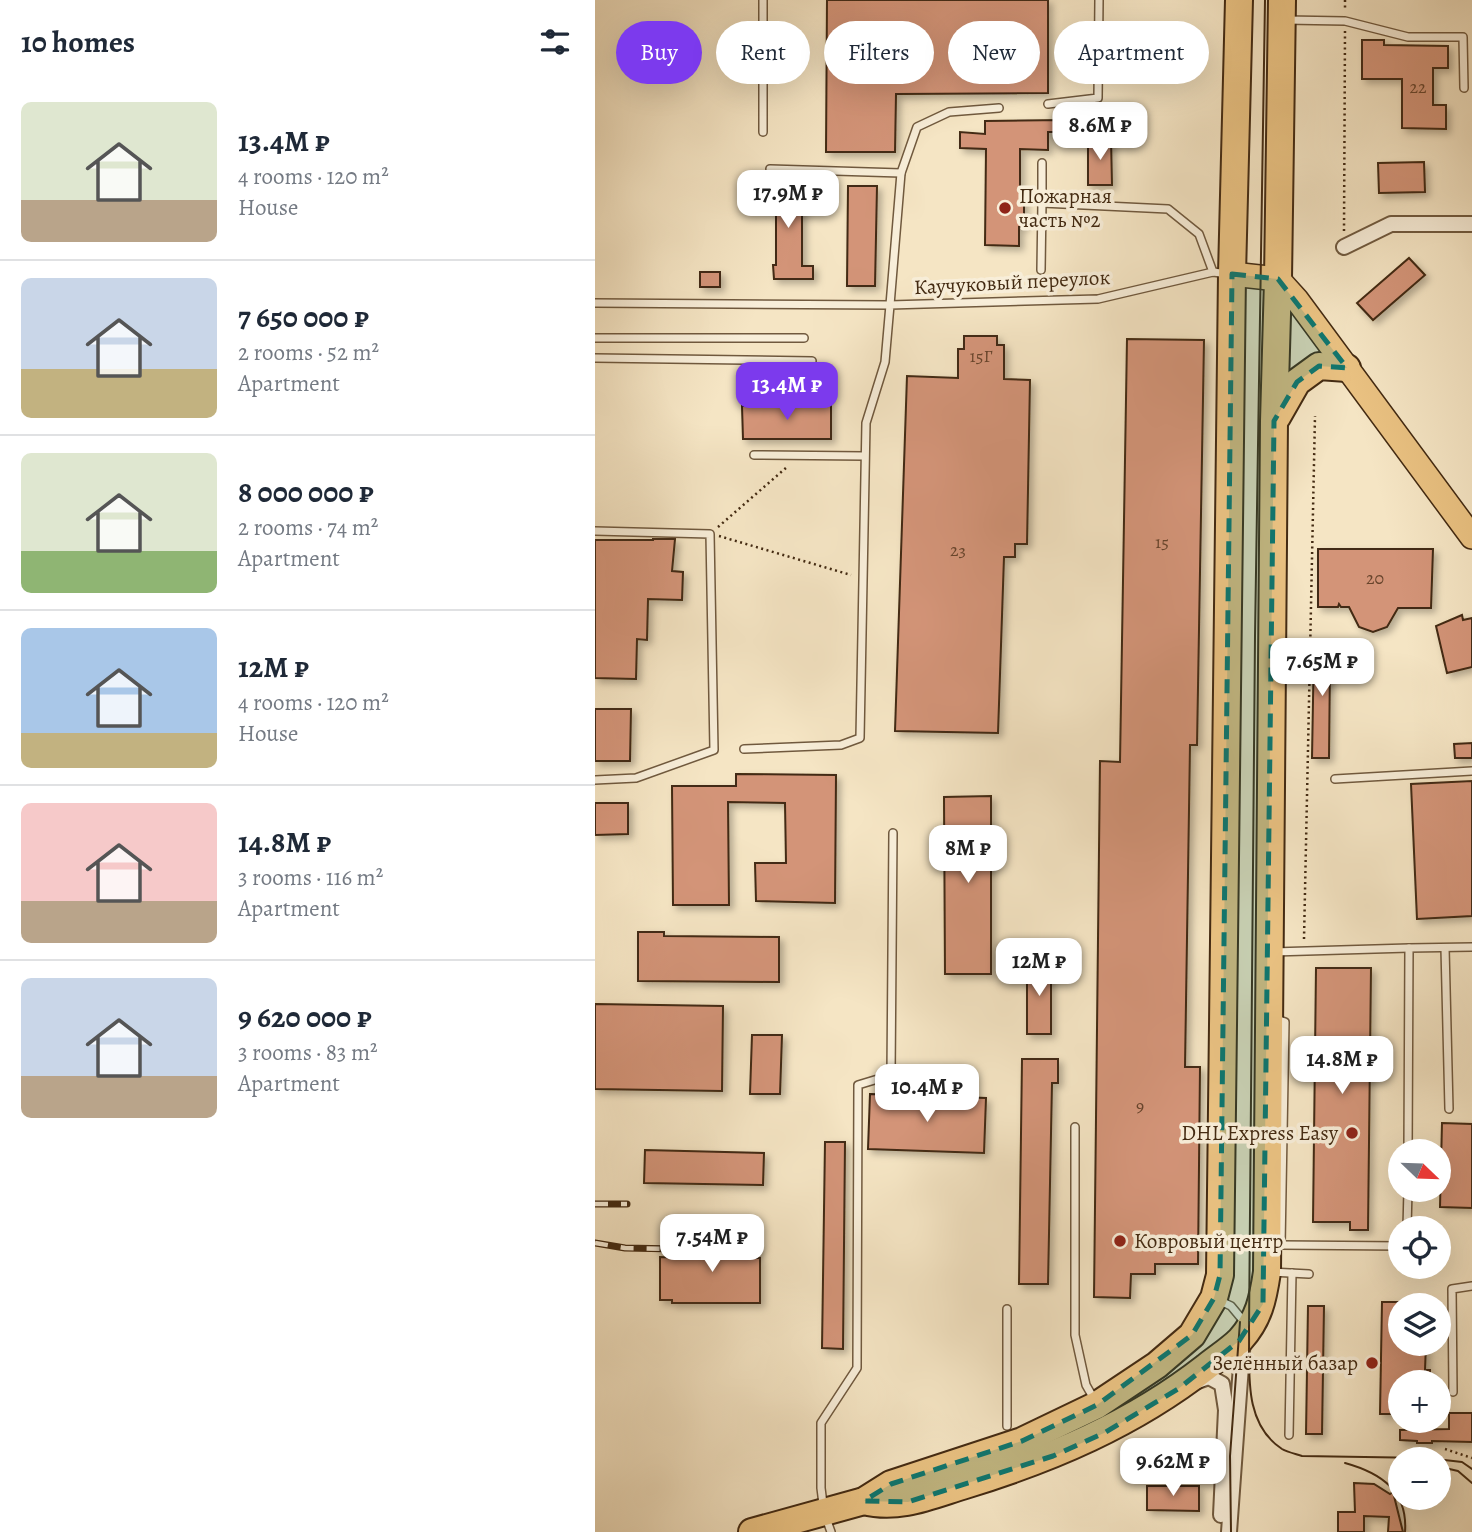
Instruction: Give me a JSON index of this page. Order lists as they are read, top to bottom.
{
  "streets": {
    "lane": ["Каучуковый переулок"]
  },
  "places": [
    "Пожарная часть №2",
    "DHL Express Easy",
    "Ковровый центр",
    "Зелённый базар"
  ],
  "house_numbers": [
    "22",
    "15Г",
    "15",
    "23",
    "20",
    "9"
  ],
  "north": "bottom right",
  "page": {
    "heading": "10 homes",
    "chip": [
      "Buy",
      "Rent",
      "Filters",
      "New",
      "Apartment"
    ],
    "list": [
      {
        "name": "13.4M ₽",
        "note": "4 rooms · 120 m² · House"
      },
      {
        "name": "7 650 000 ₽",
        "note": "2 rooms · 52 m² · Apartment"
      },
      {
        "name": "8 000 000 ₽",
        "note": "2 rooms · 74 m² · Apartment"
      },
      {
        "name": "12M ₽",
        "note": "4 rooms · 120 m² · House"
      },
      {
        "name": "14.8M ₽",
        "note": "3 rooms · 116 m² · Apartment"
      },
      {
        "name": "9 620 000 ₽",
        "note": "3 rooms · 83 m² · Apartment"
      }
    ],
    "price": [
      "8.6M ₽",
      "17.9M ₽",
      "13.4M ₽",
      "7.65M ₽",
      "8M ₽",
      "12M ₽",
      "14.8M ₽",
      "10.4M ₽",
      "7.54M ₽",
      "9.62M ₽"
    ],
    "map_buttons": ["+", "−"]
  }
}
